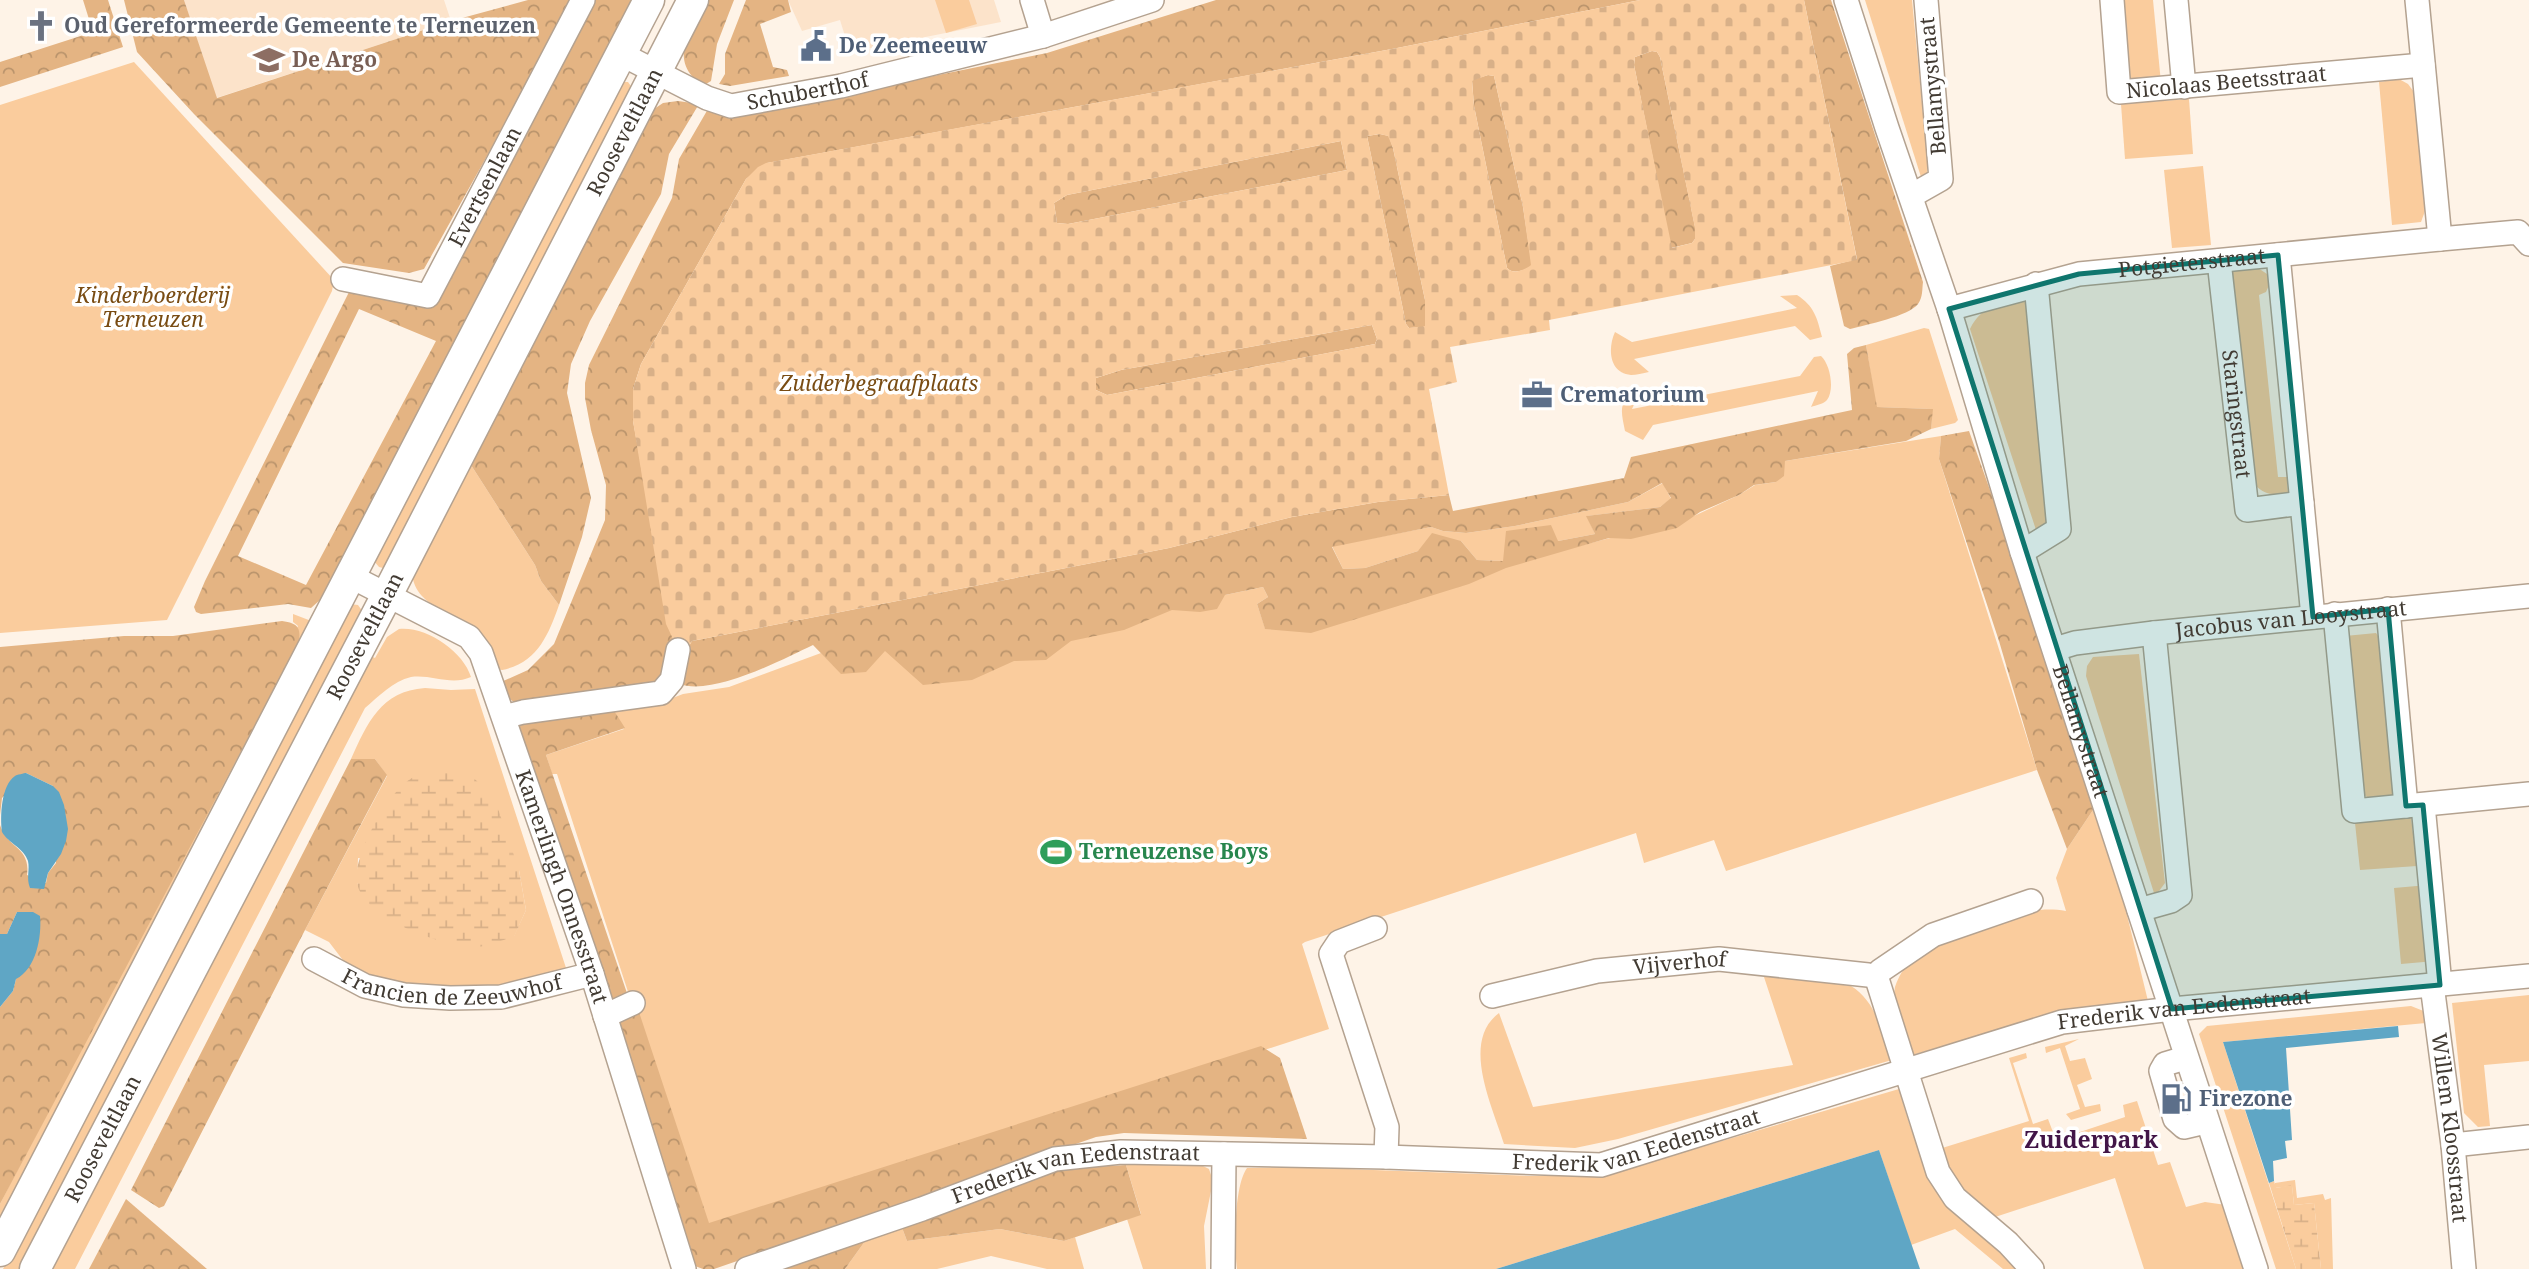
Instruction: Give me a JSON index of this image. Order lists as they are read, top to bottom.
{
  "streets": {
    "main road": ["Rooseveltlaan"],
    "street": [
      "Nicolaas Beetsstraat",
      "Bellamystraat",
      "Schuberthof",
      "Evertsenlaan",
      "Potgieterstraat",
      "Staringstraat",
      "Jacobus van Looystraat",
      "Kamerlingh Onnesstraat",
      "Vijverhof",
      "Francien de Zeeuwhof",
      "Frederik van Eedenstraat",
      "Willem Kloosstraat"
    ]
  },
  "crossings": [
    ["Bellamystraat", "Potgieterstraat"],
    ["Bellamystraat", "Jacobus van Looystraat"],
    ["Bellamystraat", "Frederik van Eedenstraat"],
    ["Schuberthof", "Rooseveltlaan"],
    ["Rooseveltlaan", "Kamerlingh Onnesstraat"],
    ["Potgieterstraat", "Staringstraat"],
    ["Jacobus van Looystraat", "Willem Kloosstraat"],
    ["Kamerlingh Onnesstraat", "Francien de Zeeuwhof"],
    ["Frederik van Eedenstraat", "Willem Kloosstraat"]
  ],
  "districts": ["Zuiderpark"],
  "parks": ["Kinderboerderij Terneuzen", "Zuiderbegraafplaats"],
  "places": {
    "church": ["Oud Gereformeerde Gemeente te Terneuzen"],
    "public building": ["De Zeemeeuw"],
    "school or university": ["De Argo"],
    "office": ["Crematorium"],
    "sports": ["Terneuzense Boys"],
    "fuel station": ["Firezone"]
  }
}
